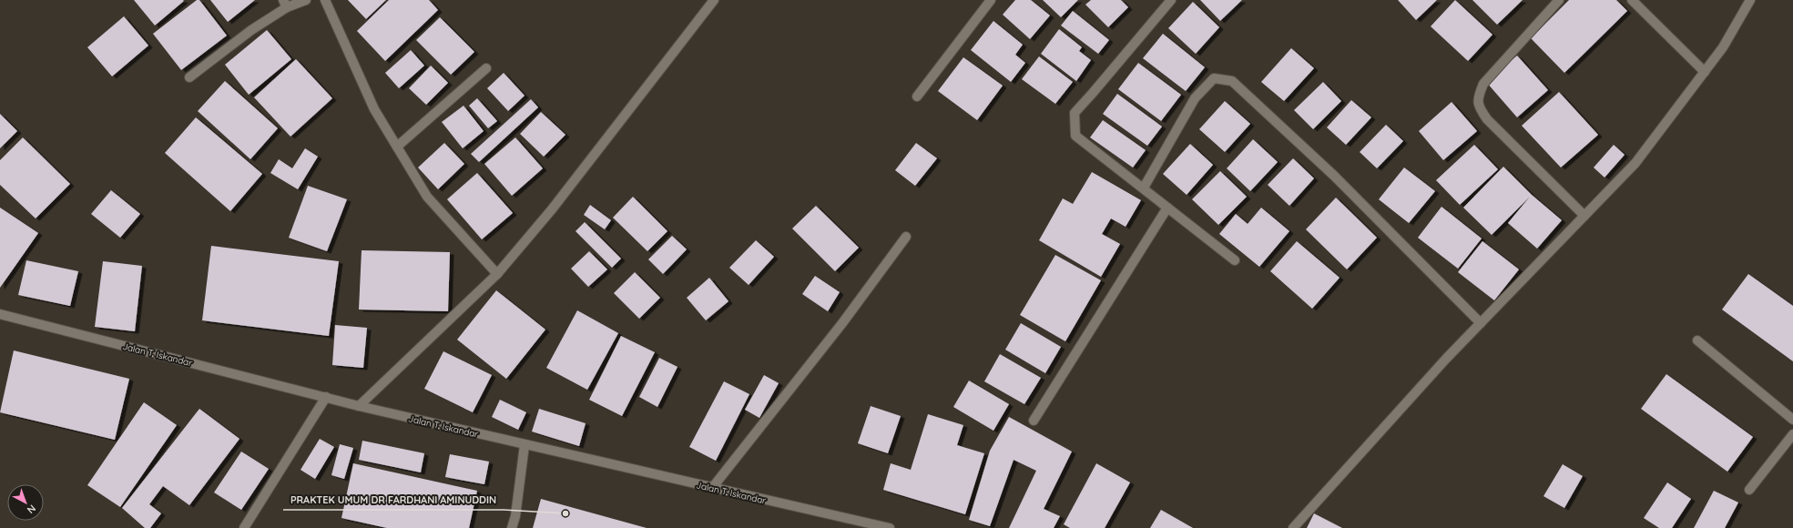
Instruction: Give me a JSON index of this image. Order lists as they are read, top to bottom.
{
  "streets": {
    "street": ["Jalan T. Iskandar"]
  },
  "places": ["PRAKTEK UMUM DR FARDHANI AMINUDDIN"],
  "north": "bottom right"
}
